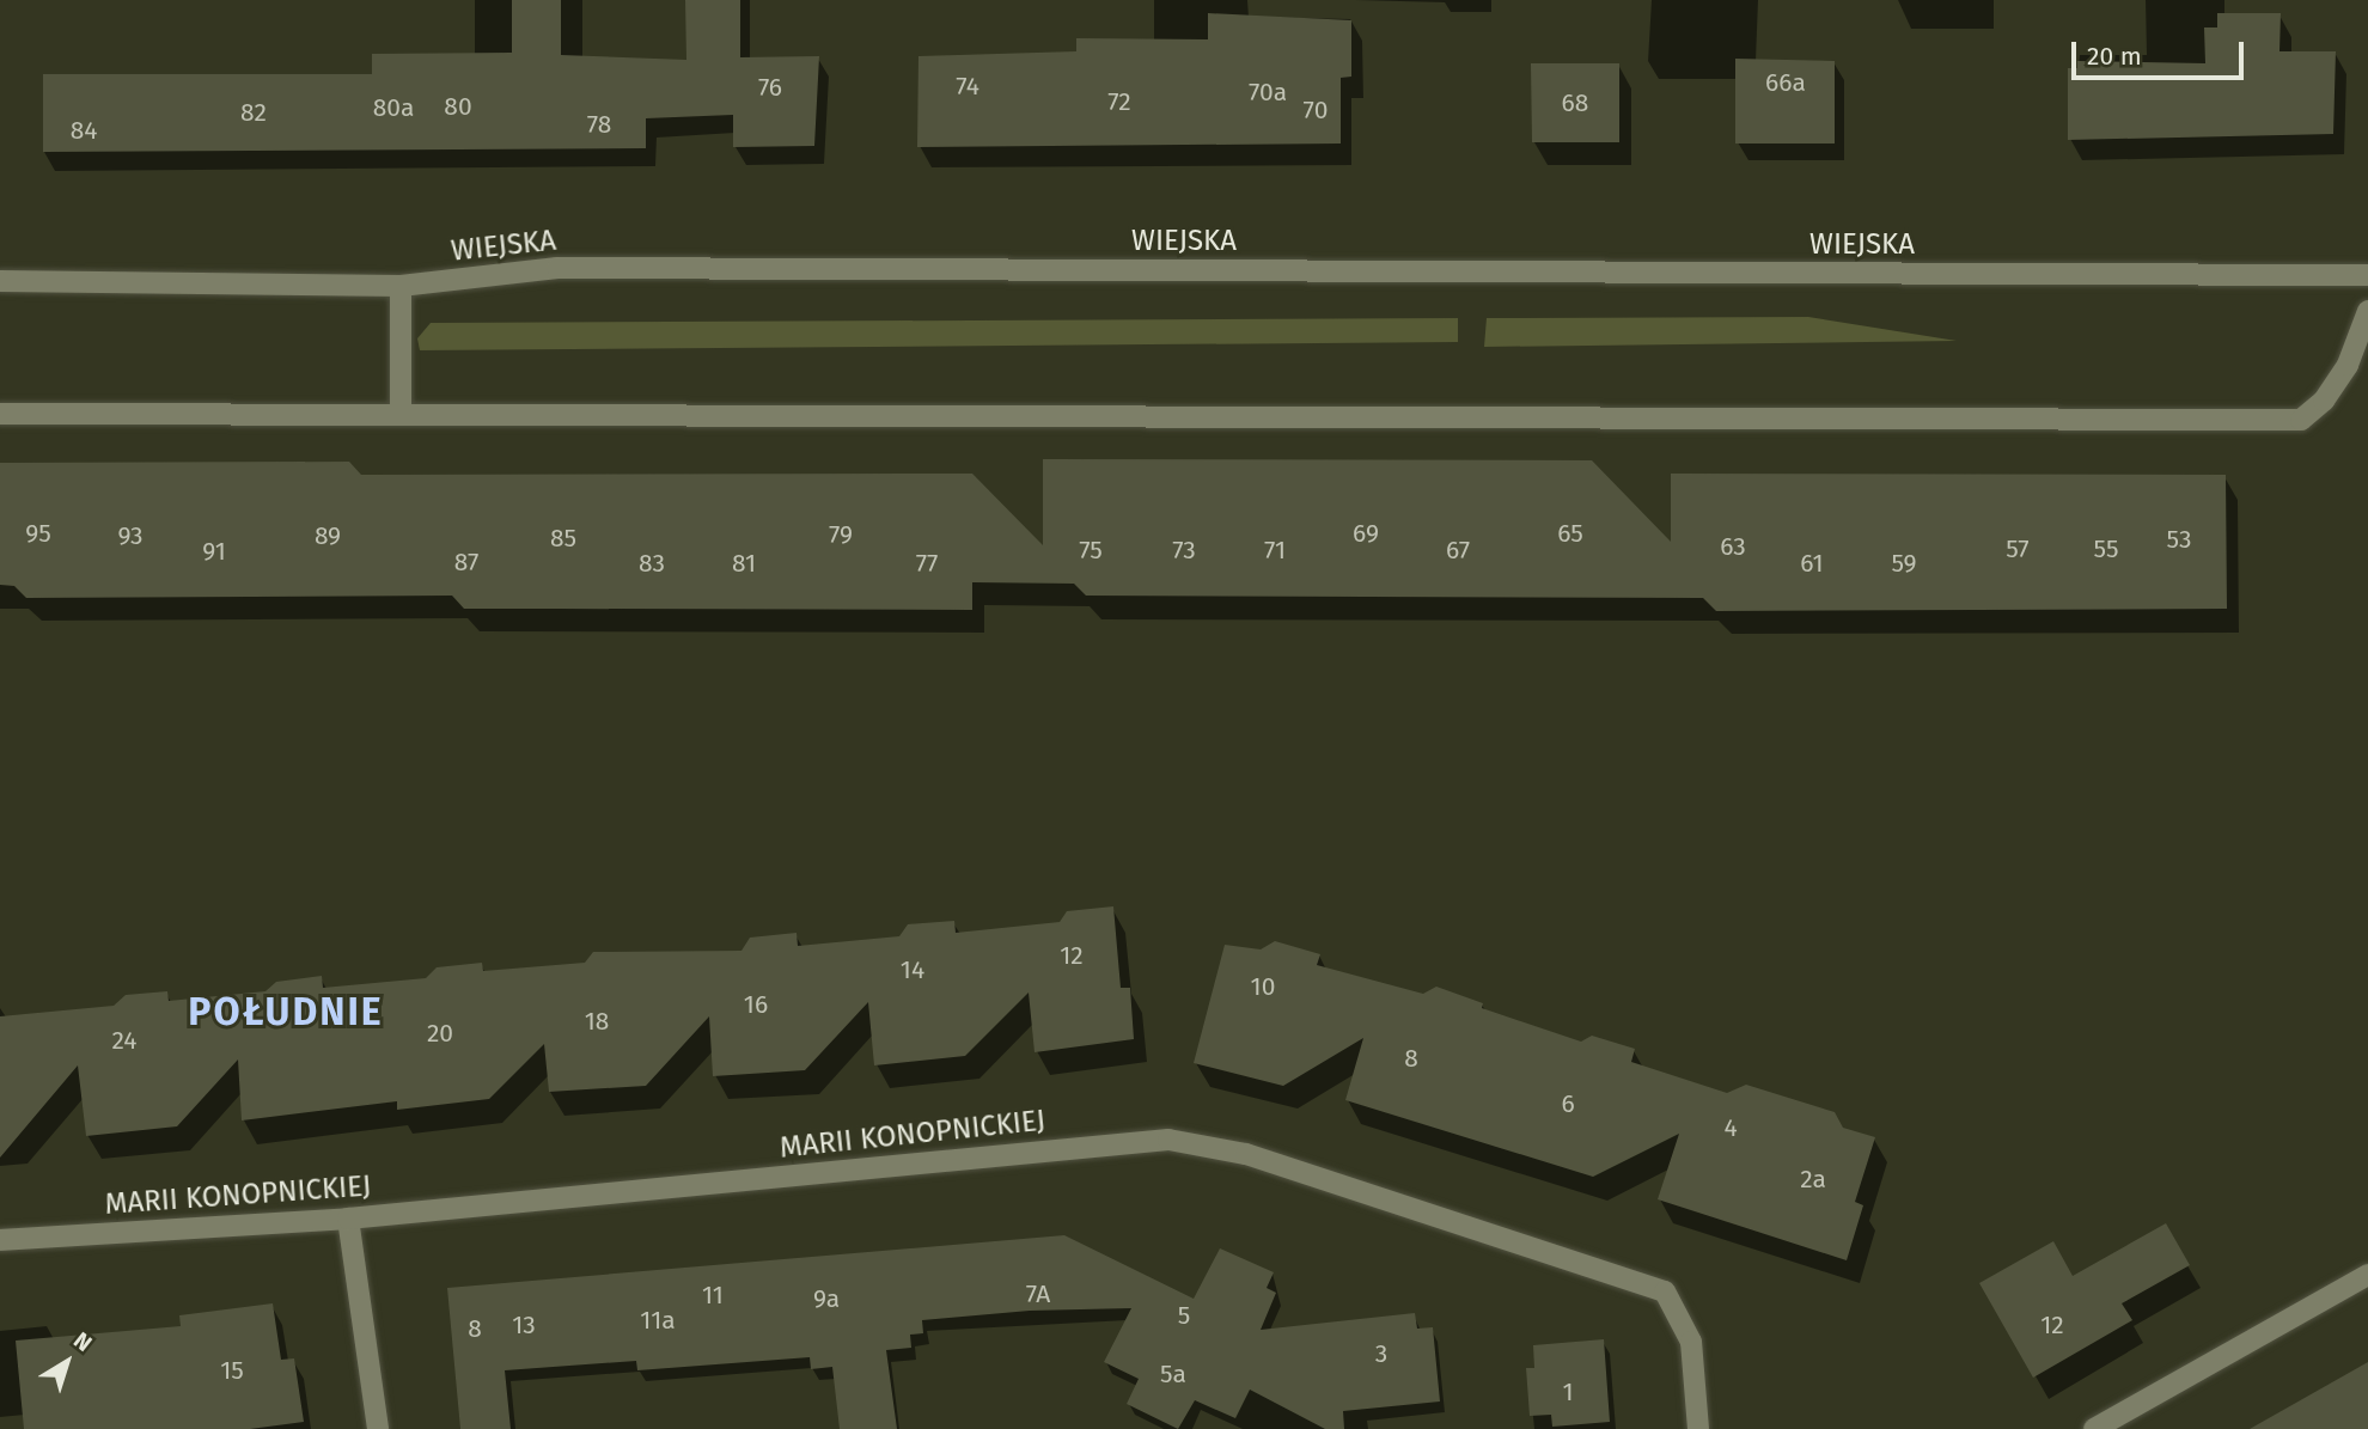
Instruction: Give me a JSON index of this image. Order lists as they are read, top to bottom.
{
  "streets": {
    "street": ["WIEJSKA", "MARII KONOPNICKIEJ"]
  },
  "districts": ["POŁUDNIE"],
  "house_numbers": [
    "66a",
    "74",
    "76",
    "70a",
    "72",
    "68",
    "80",
    "80a",
    "70",
    "82",
    "78",
    "84",
    "95",
    "69",
    "65",
    "79",
    "93",
    "89",
    "85",
    "53",
    "63",
    "57",
    "55",
    "75",
    "73",
    "71",
    "67",
    "91",
    "87",
    "83",
    "81",
    "77",
    "61",
    "59",
    "12",
    "14",
    "10",
    "16",
    "18",
    "20",
    "24",
    "8",
    "6",
    "4",
    "2a",
    "7A",
    "11",
    "9a",
    "5",
    "11a",
    "13",
    "12",
    "8",
    "3",
    "15",
    "5a",
    "1"
  ],
  "scale_bar": "20 m",
  "north": "top right"
}
